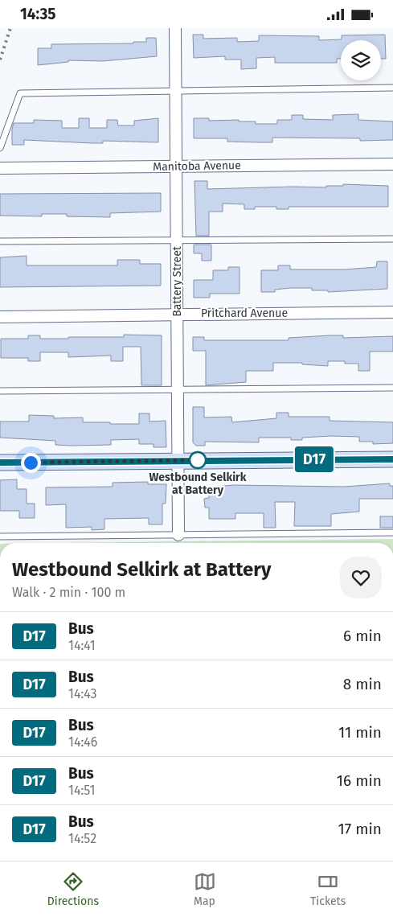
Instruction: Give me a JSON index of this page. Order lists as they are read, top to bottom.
{
  "streets": {
    "street": ["Manitoba Avenue", "Battery Street", "Pritchard Avenue"]
  },
  "crossings": [
    ["Manitoba Avenue", "Battery Street"],
    ["Battery Street", "Pritchard Avenue"]
  ],
  "places": ["Westbound Selkirk at Battery"],
  "lines": ["bus line D17"],
  "page": {
    "status": "14:35",
    "on_map": "D17",
    "heading": ["Westbound Selkirk at Battery", "Walk · 2 min · 100 m"],
    "list": [
      {
        "mark": "D17",
        "name": "Bus",
        "note": "14:41",
        "value": "6 min"
      },
      {
        "mark": "D17",
        "name": "Bus",
        "note": "14:43",
        "value": "8 min"
      },
      {
        "mark": "D17",
        "name": "Bus",
        "note": "14:46",
        "value": "11 min"
      },
      {
        "mark": "D17",
        "name": "Bus",
        "note": "14:51",
        "value": "16 min"
      },
      {
        "mark": "D17",
        "name": "Bus",
        "note": "14:52",
        "value": "17 min"
      }
    ],
    "tabs": ["Directions", "Map", "Tickets"]
  }
}
